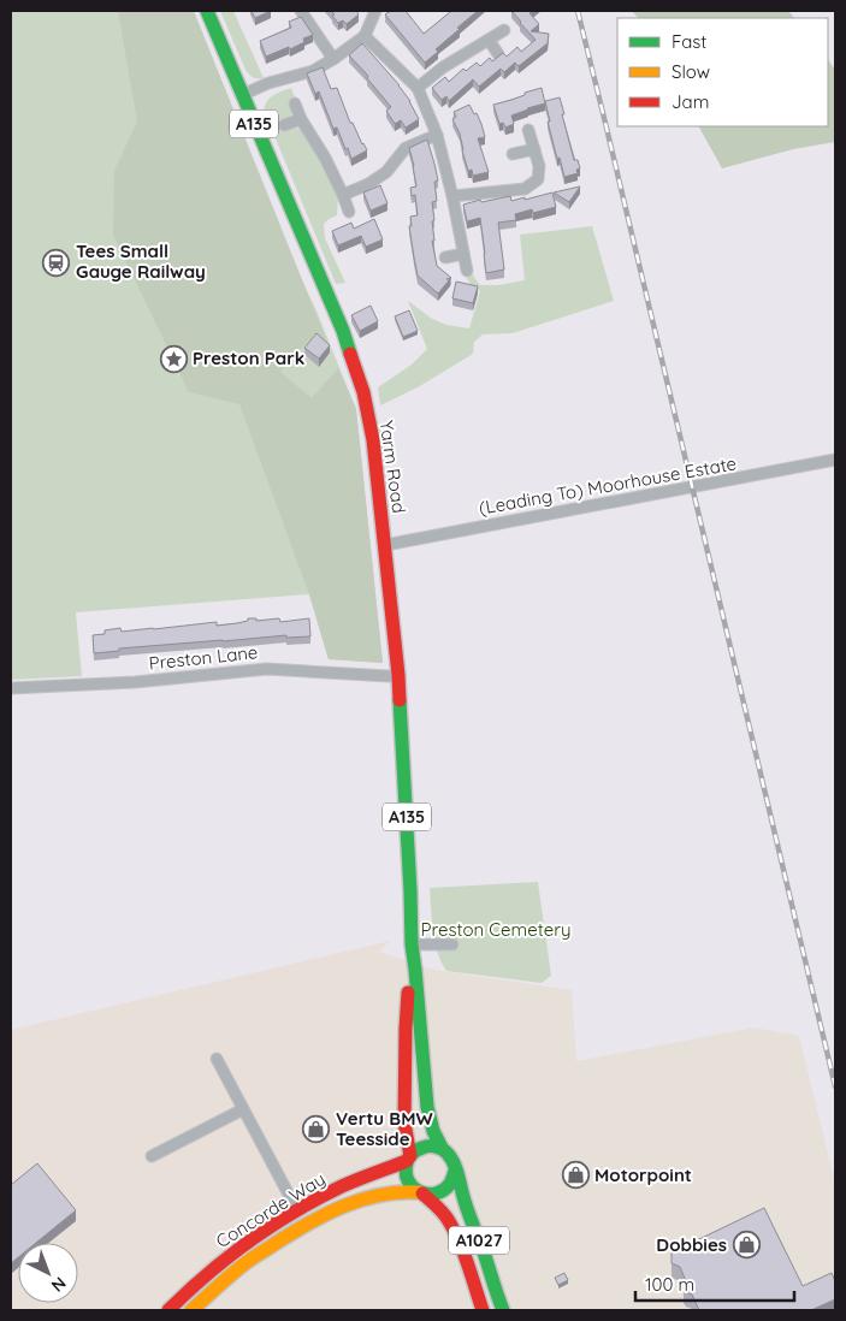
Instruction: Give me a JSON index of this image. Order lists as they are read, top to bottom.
{
  "streets": {
    "main road": [
      "A135",
      "Yarm Road",
      "Concorde Way",
      "A1027"
    ],
    "street": ["(Leading To) Moorhouse Estate", "Preston Lane"]
  },
  "crossings": [
    ["A135", "Yarm Road"],
    ["A135", "Concorde Way"],
    ["A135", "A1027"],
    ["Yarm Road", "(Leading To) Moorhouse Estate"],
    ["Yarm Road", "Preston Lane"],
    ["Concorde Way", "A1027"]
  ],
  "parks": ["Preston Cemetery"],
  "places": {
    "station": ["Tees Small Gauge Railway"],
    "place": ["Preston Park"],
    "shop": ["Vertu BMW Teesside", "Motorpoint", "Dobbies"]
  },
  "legend": ["Fast", "Slow", "Jam"],
  "scale_bar": "100 m",
  "north": "bottom right"
}
